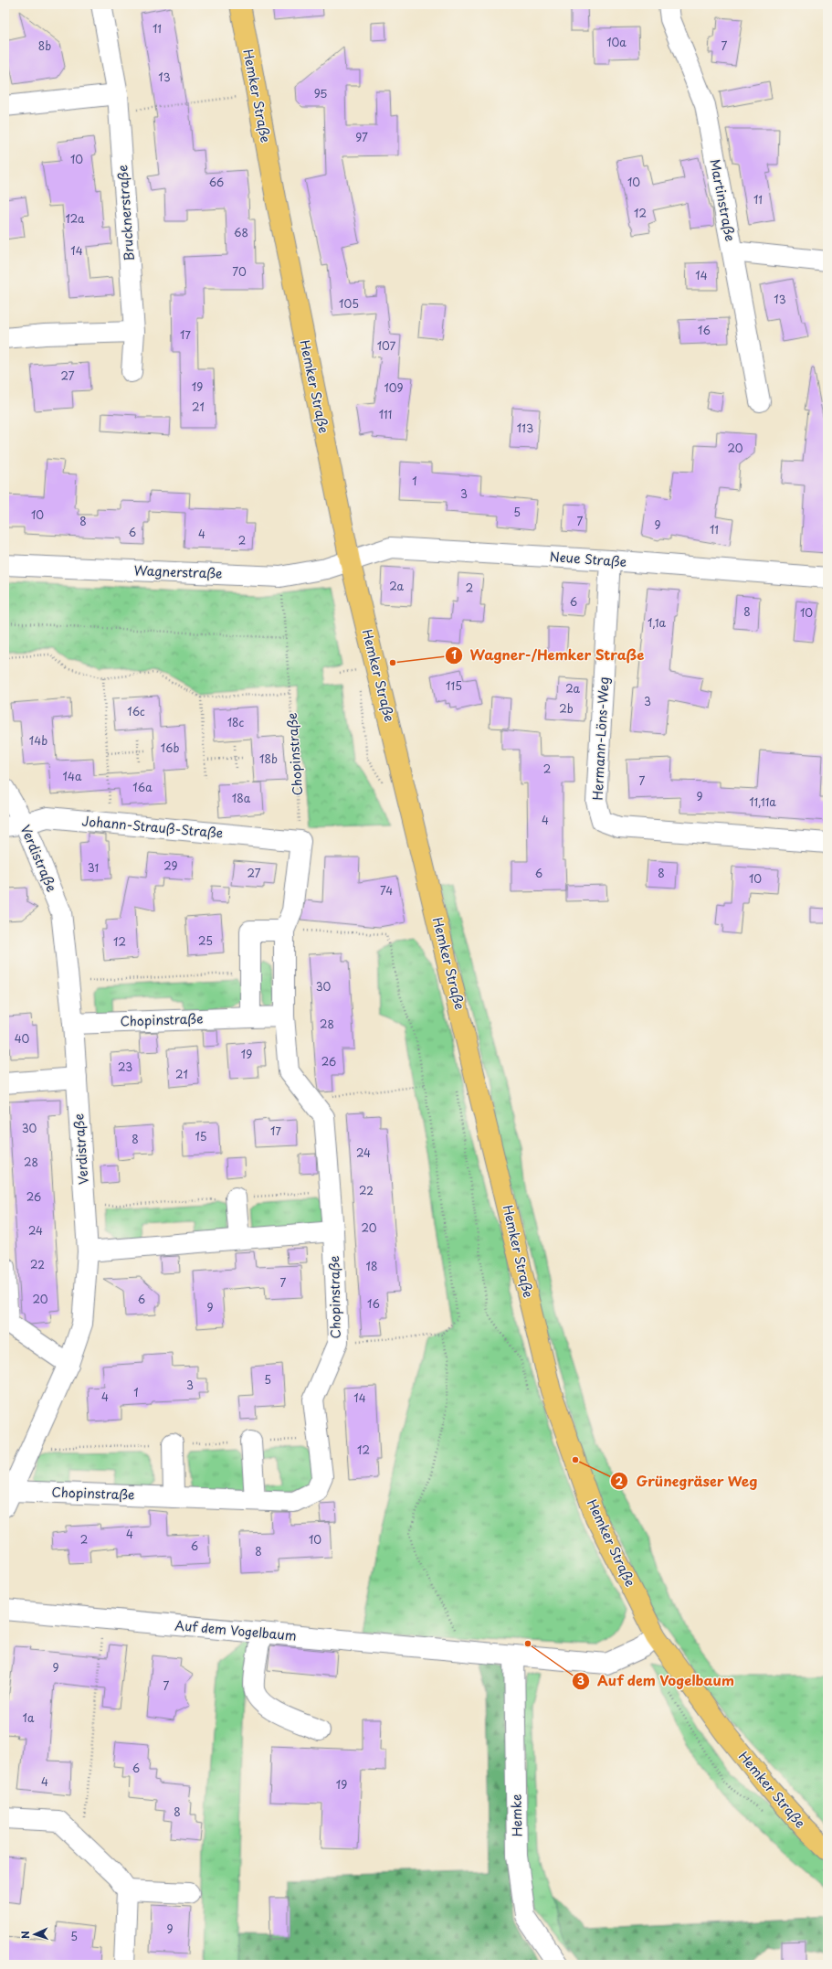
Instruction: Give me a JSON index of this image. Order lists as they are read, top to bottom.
{
  "streets": {
    "main road": ["Hemker Straße"],
    "street": [
      "Martinstraße",
      "Brucknerstraße",
      "Neue Straße",
      "Wagnerstraße",
      "Hermann-Löns-Weg",
      "Chopinstraße",
      "Johann-Strauß-Straße",
      "Verdistraße",
      "Auf dem Vogelbaum",
      "Hemke"
    ]
  },
  "crossings": [
    ["Hemker Straße", "Neue Straße"],
    ["Hemker Straße", "Wagnerstraße"],
    ["Hemker Straße", "Auf dem Vogelbaum"],
    ["Neue Straße", "Wagnerstraße"],
    ["Neue Straße", "Hermann-Löns-Weg"],
    ["Wagnerstraße", "Chopinstraße"],
    ["Chopinstraße", "Johann-Strauß-Straße"],
    ["Chopinstraße", "Verdistraße"],
    ["Johann-Strauß-Straße", "Verdistraße"],
    ["Auf dem Vogelbaum", "Hemke"]
  ],
  "places": ["Wagner-/Hemker Straße", "Grünegräser Weg", "Auf dem Vogelbaum"],
  "house_numbers": [
    "11",
    "10a",
    "8b",
    "7",
    "13",
    "95",
    "97",
    "10",
    "66",
    "10",
    "11",
    "12",
    "12a",
    "68",
    "14",
    "70",
    "14",
    "13",
    "105",
    "16",
    "17",
    "107",
    "27",
    "19",
    "109",
    "21",
    "111",
    "113",
    "20",
    "1",
    "3",
    "5",
    "10",
    "8",
    "7",
    "9",
    "11",
    "6",
    "4",
    "2",
    "2a",
    "2",
    "6",
    "8",
    "10",
    "1,1a",
    "115",
    "2a",
    "3",
    "2b",
    "16c",
    "18c",
    "14b",
    "16b",
    "18b",
    "2",
    "14a",
    "7",
    "16a",
    "9",
    "18a",
    "11,11a",
    "4",
    "29",
    "31",
    "27",
    "6",
    "8",
    "10",
    "74",
    "25",
    "12",
    "30",
    "28",
    "40",
    "19",
    "26",
    "23",
    "21",
    "30",
    "17",
    "15",
    "8",
    "24",
    "28",
    "22",
    "26",
    "20",
    "24",
    "22",
    "18",
    "7",
    "20",
    "6",
    "16",
    "9",
    "5",
    "3",
    "1",
    "4",
    "14",
    "12",
    "4",
    "2",
    "10",
    "6",
    "8",
    "9",
    "7",
    "1a",
    "6",
    "4",
    "19",
    "8",
    "9",
    "5"
  ],
  "north": "left"
}
